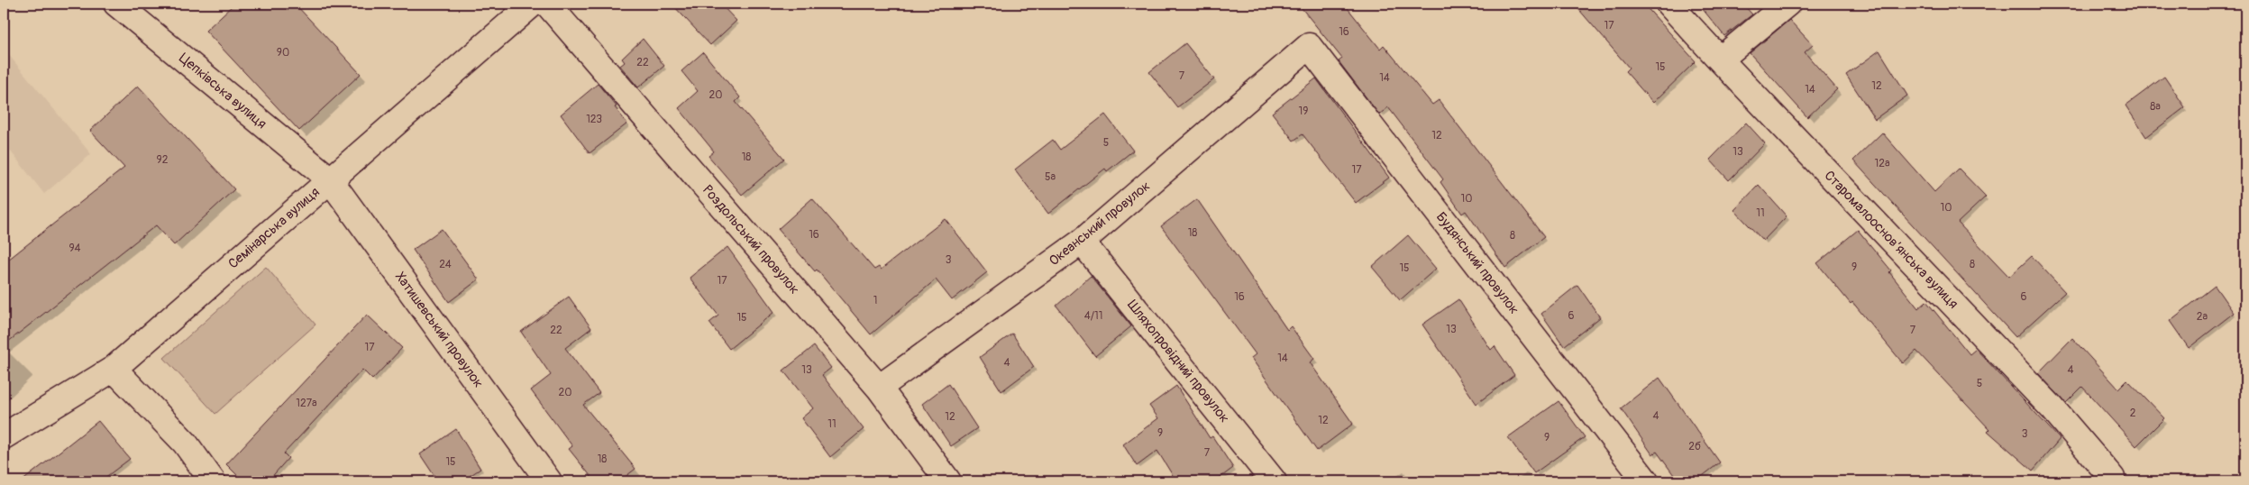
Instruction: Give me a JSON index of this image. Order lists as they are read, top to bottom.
{
  "streets": {
    "street": [
      "Цепківська вулиця",
      "Океанський провулок",
      "Семінарська вулиця",
      "Роздольський провулок",
      "Старомалооснов’янська вулиця",
      "Будянський провулок",
      "Хатишевський провулок",
      "Шляхопровідний провулок"
    ]
  },
  "crossings": [
    ["Цепківська вулиця", "Семінарська вулиця"],
    ["Цепківська вулиця", "Хатишевський провулок"],
    ["Океанський провулок", "Роздольський провулок"],
    ["Океанський провулок", "Будянський провулок"],
    ["Океанський провулок", "Шляхопровідний провулок"],
    ["Семінарська вулиця", "Хатишевський провулок"]
  ],
  "house_numbers": [
    "17",
    "16",
    "90",
    "22",
    "15",
    "7",
    "14",
    "12",
    "14",
    "20",
    "8а",
    "19",
    "123",
    "12",
    "5",
    "13",
    "18",
    "92",
    "12а",
    "17",
    "5а",
    "10",
    "10",
    "11",
    "18",
    "16",
    "8",
    "94",
    "3",
    "24",
    "8",
    "9",
    "15",
    "17",
    "16",
    "6",
    "1",
    "4/11",
    "6",
    "2а",
    "15",
    "13",
    "22",
    "7",
    "17",
    "14",
    "4",
    "13",
    "4",
    "5",
    "20",
    "127а",
    "2",
    "4",
    "12",
    "12",
    "11",
    "9",
    "3",
    "9",
    "2б",
    "7",
    "18",
    "15"
  ]
}
